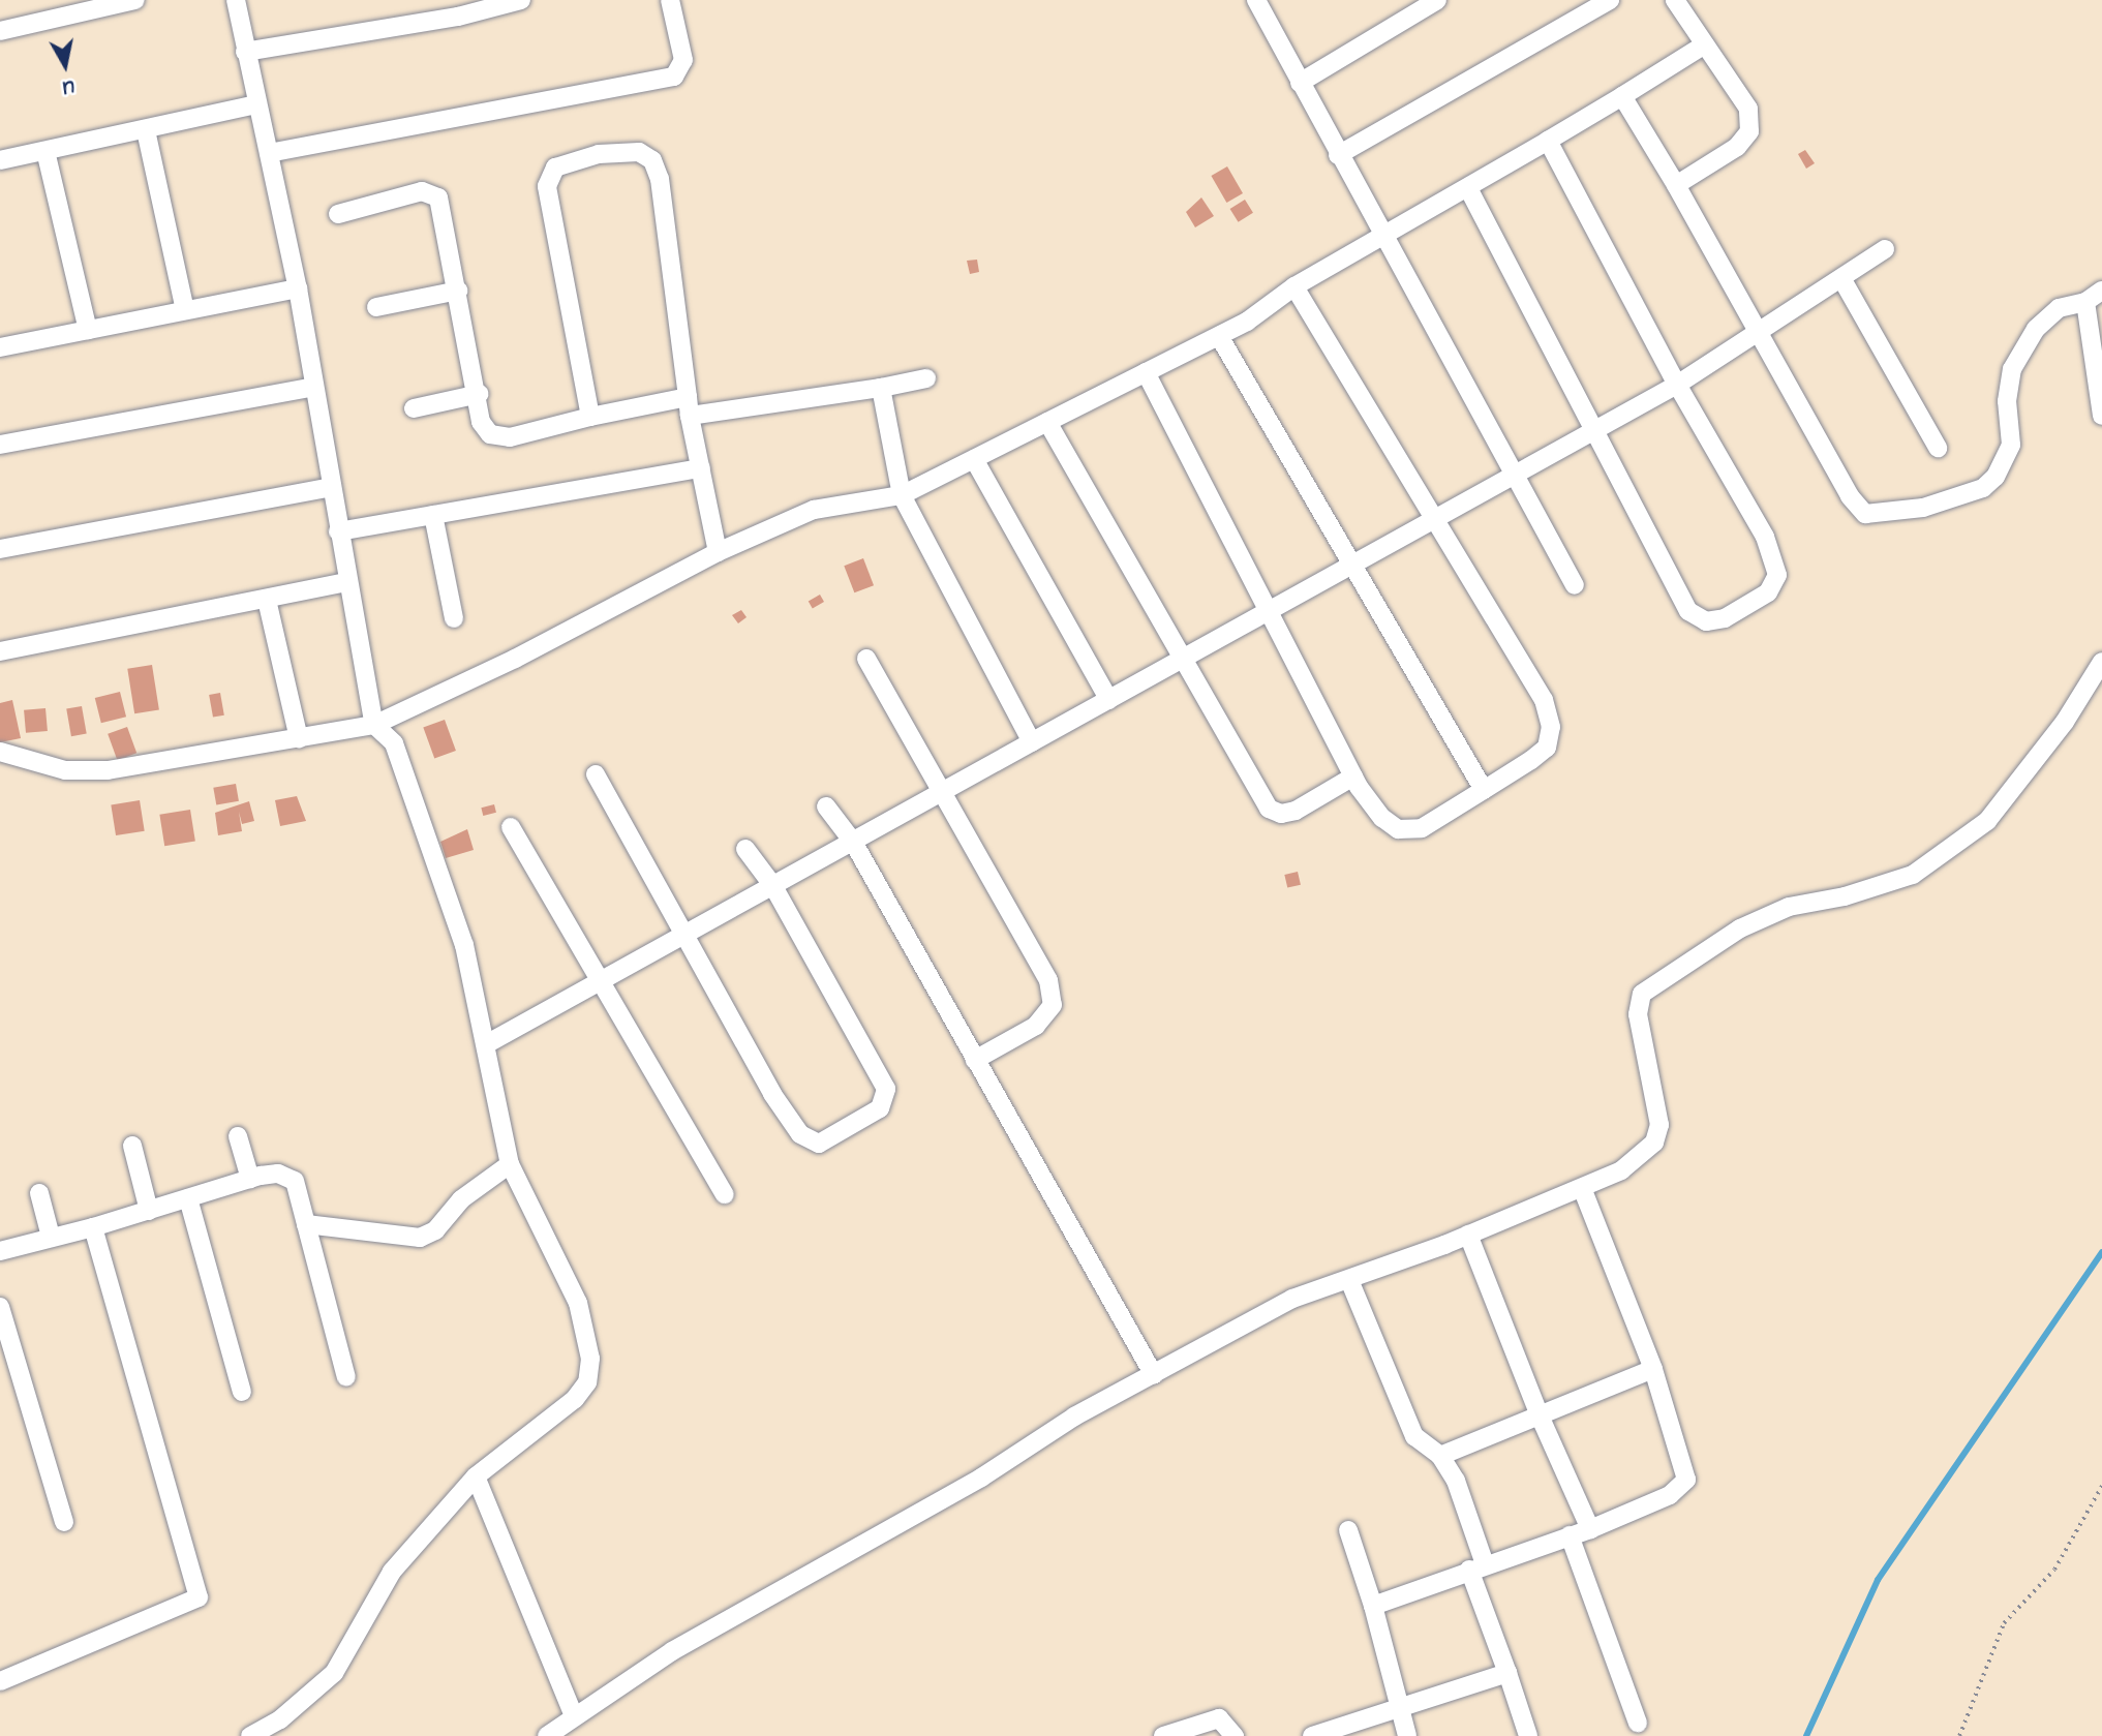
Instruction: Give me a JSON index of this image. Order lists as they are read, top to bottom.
{
  "north": "bottom"
}
